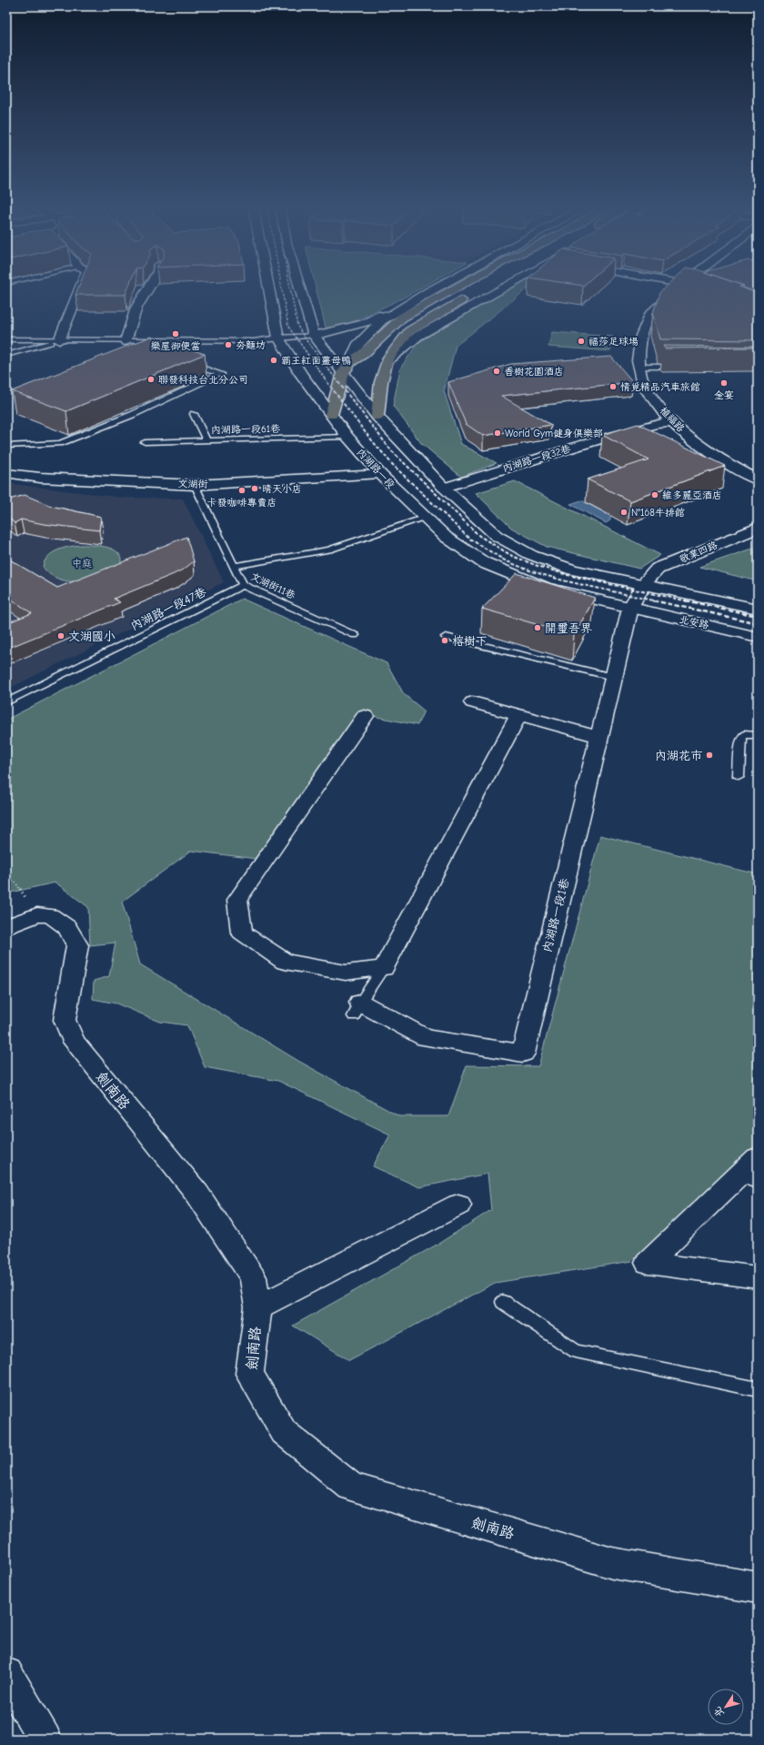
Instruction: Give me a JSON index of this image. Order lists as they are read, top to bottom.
{
  "streets": {
    "street": [
      "植福路",
      "內湖路一段32巷",
      "內湖路一段",
      "文湖街",
      "敬業四路",
      "北安路",
      "內湖路一段1巷",
      "劍南路"
    ],
    "lane": ["內湖路一段61巷", "文湖街11巷", "內湖路一段47巷"]
  },
  "crossings": [
    ["植福路", "內湖路一段32巷"],
    ["內湖路一段61巷", "內湖路一段"],
    ["內湖路一段", "文湖街"],
    ["內湖路一段", "敬業四路"],
    ["內湖路一段", "北安路"],
    ["內湖路一段", "內湖路一段1巷"],
    ["文湖街", "文湖街11巷"],
    ["敬業四路", "北安路"],
    ["敬業四路", "內湖路一段1巷"],
    ["文湖街11巷", "內湖路一段47巷"],
    ["北安路", "內湖路一段1巷"]
  ],
  "parks": ["中庭"],
  "places": [
    "樂屋御便當",
    "福莎足球場",
    "夯麵坊",
    "霸王紅面薑母鴨",
    "香樹花園酒店",
    "聯發科技台北分公司",
    "金宴",
    "情覓精品汽車旅館",
    "World Gym健身俱樂部",
    "晴天小店",
    "卡發咖啡專賣店",
    "維多麗亞酒店",
    "N°168牛排館",
    "開璽吾界",
    "文湖國小",
    "榕樹下",
    "內湖花市"
  ],
  "north": "bottom left"
}
